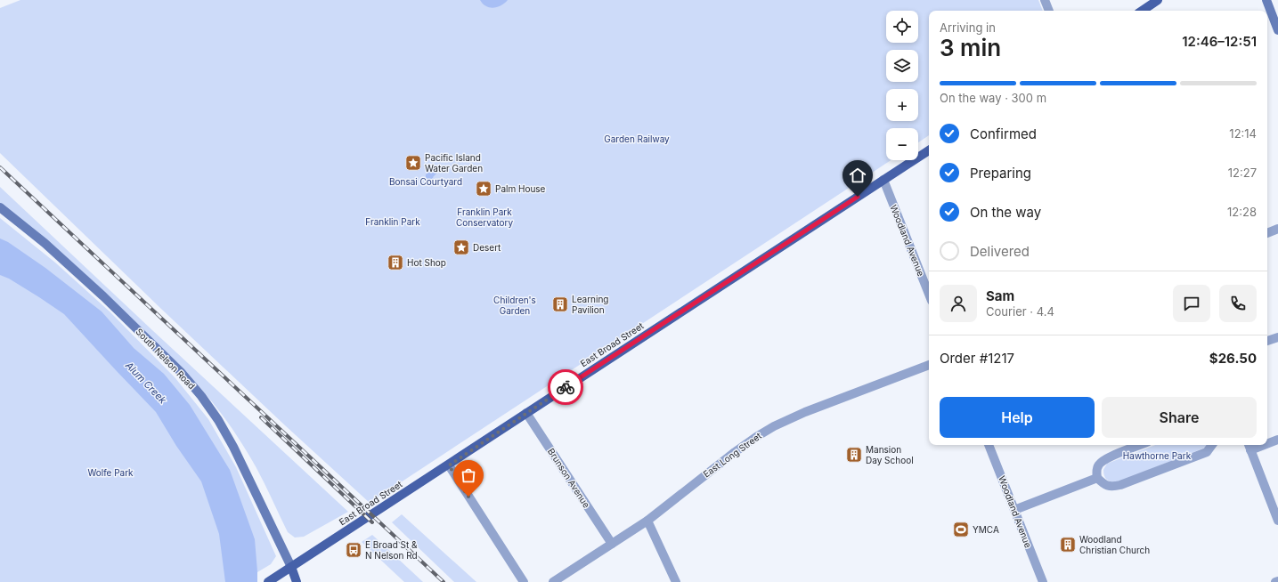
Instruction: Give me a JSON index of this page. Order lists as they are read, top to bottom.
{
  "streets": {
    "main road": ["East Broad Street", "South Nelson Road"],
    "street": ["Woodland Avenue", "East Long Street", "Brunson Avenue"]
  },
  "crossings": [
    ["Woodland Avenue", "East Broad Street"],
    ["East Broad Street", "South Nelson Road"],
    ["East Broad Street", "Brunson Avenue"],
    ["East Long Street", "Brunson Avenue"]
  ],
  "water": ["Alum Creek"],
  "parks": [
    "Garden Railway",
    "Bonsai Courtyard",
    "Franklin Park Conservatory",
    "Franklin Park",
    "Children's Garden",
    "Hawthorne Park",
    "Wolfe Park"
  ],
  "places": {
    "place": ["Pacific Island Water Garden", "Palm House", "Desert"],
    "building": [
      "Hot Shop",
      "Learning Pavilion",
      "Mansion Day School",
      "Woodland Christian Church"
    ],
    "sports": ["YMCA"],
    "bus stop": ["E Broad St & N Nelson Rd"]
  },
  "page": {
    "map_buttons": ["+", "−"],
    "heading": ["3 min", "Arriving in", "12:46–12:51"],
    "panel": [
      "Sam",
      "Courier · 4.4",
      "Order #1217",
      "$26.50"
    ],
    "bar": "On the way · 300 m",
    "list": [
      ["Confirmed", "12:14"],
      ["Preparing", "12:27"],
      ["On the way", "12:28"],
      "Delivered"
    ],
    "buttons": ["Help", "Share"]
  }
}
